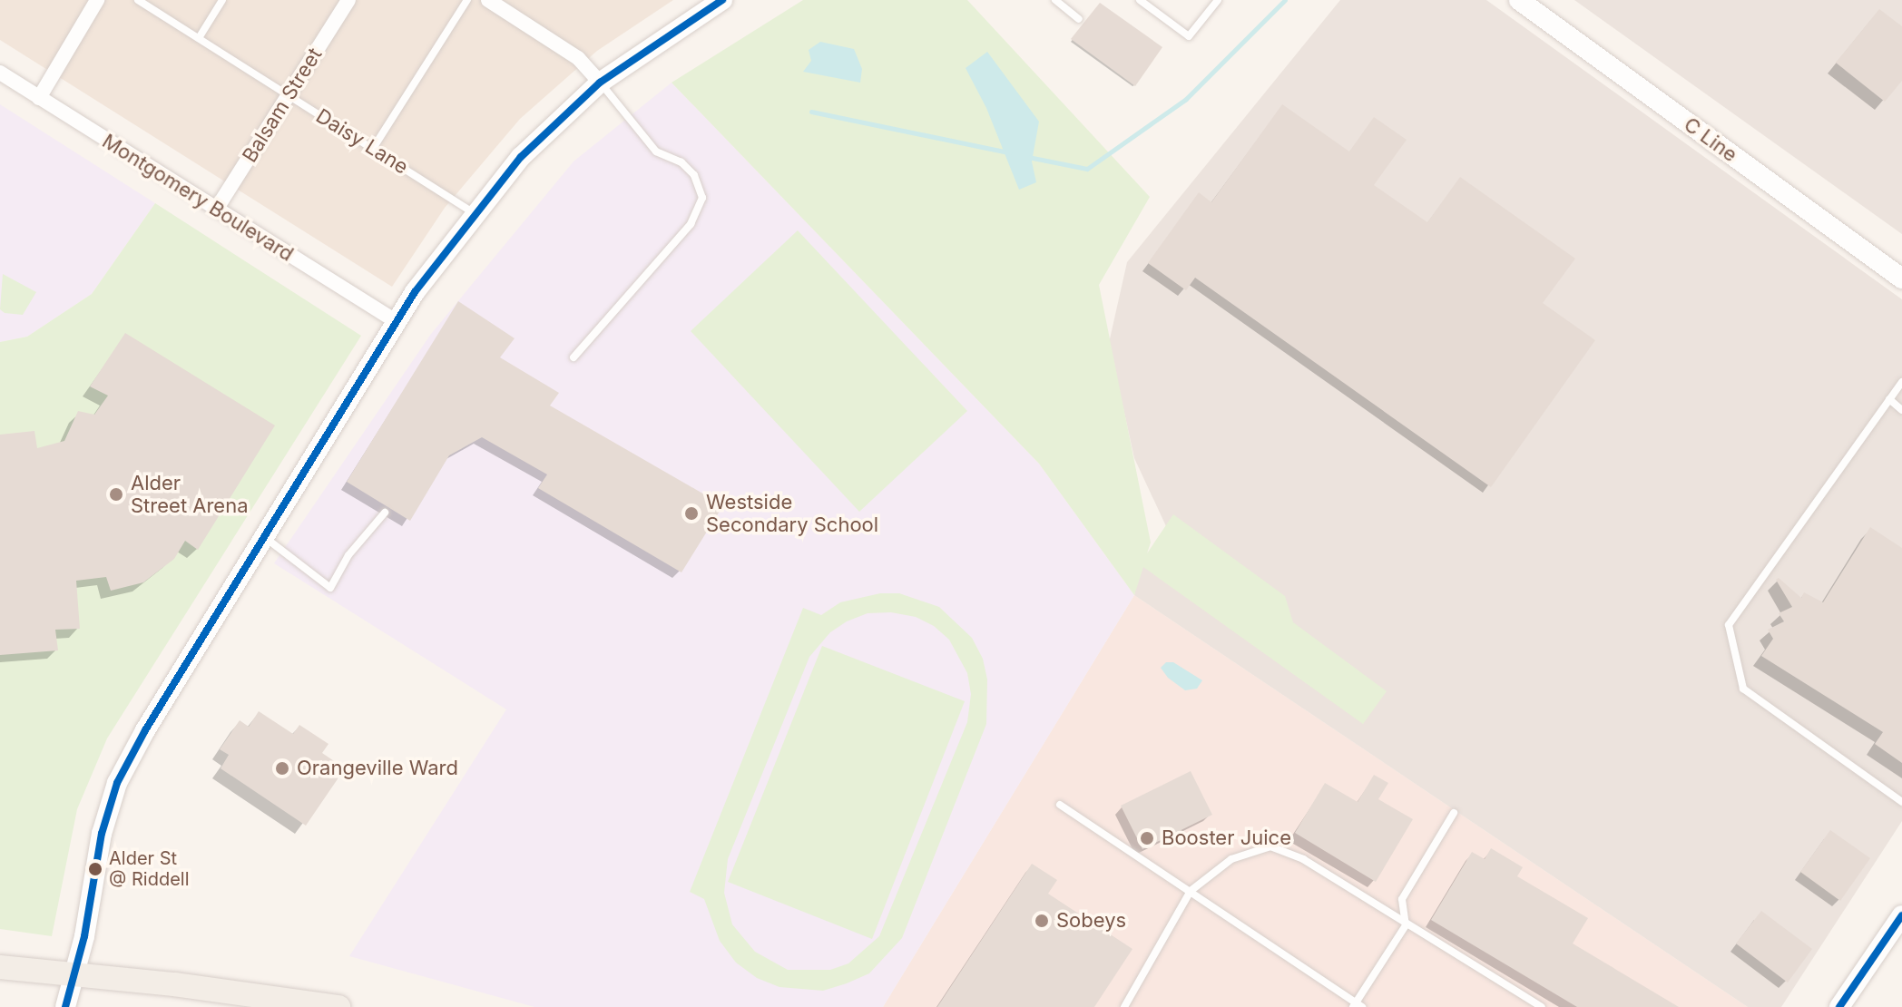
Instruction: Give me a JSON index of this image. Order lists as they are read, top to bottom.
{
  "streets": {
    "street": ["Balsam Street", "C Line", "Montgomery Boulevard"],
    "lane": ["Daisy Lane"]
  },
  "crossings": [
    ["Balsam Street", "Daisy Lane"],
    ["Balsam Street", "Montgomery Boulevard"]
  ],
  "places": [
    "Alder Street Arena",
    "Westside Secondary School",
    "Orangeville Ward",
    "Booster Juice",
    "Alder St @ Riddell",
    "Sobeys"
  ]
}
